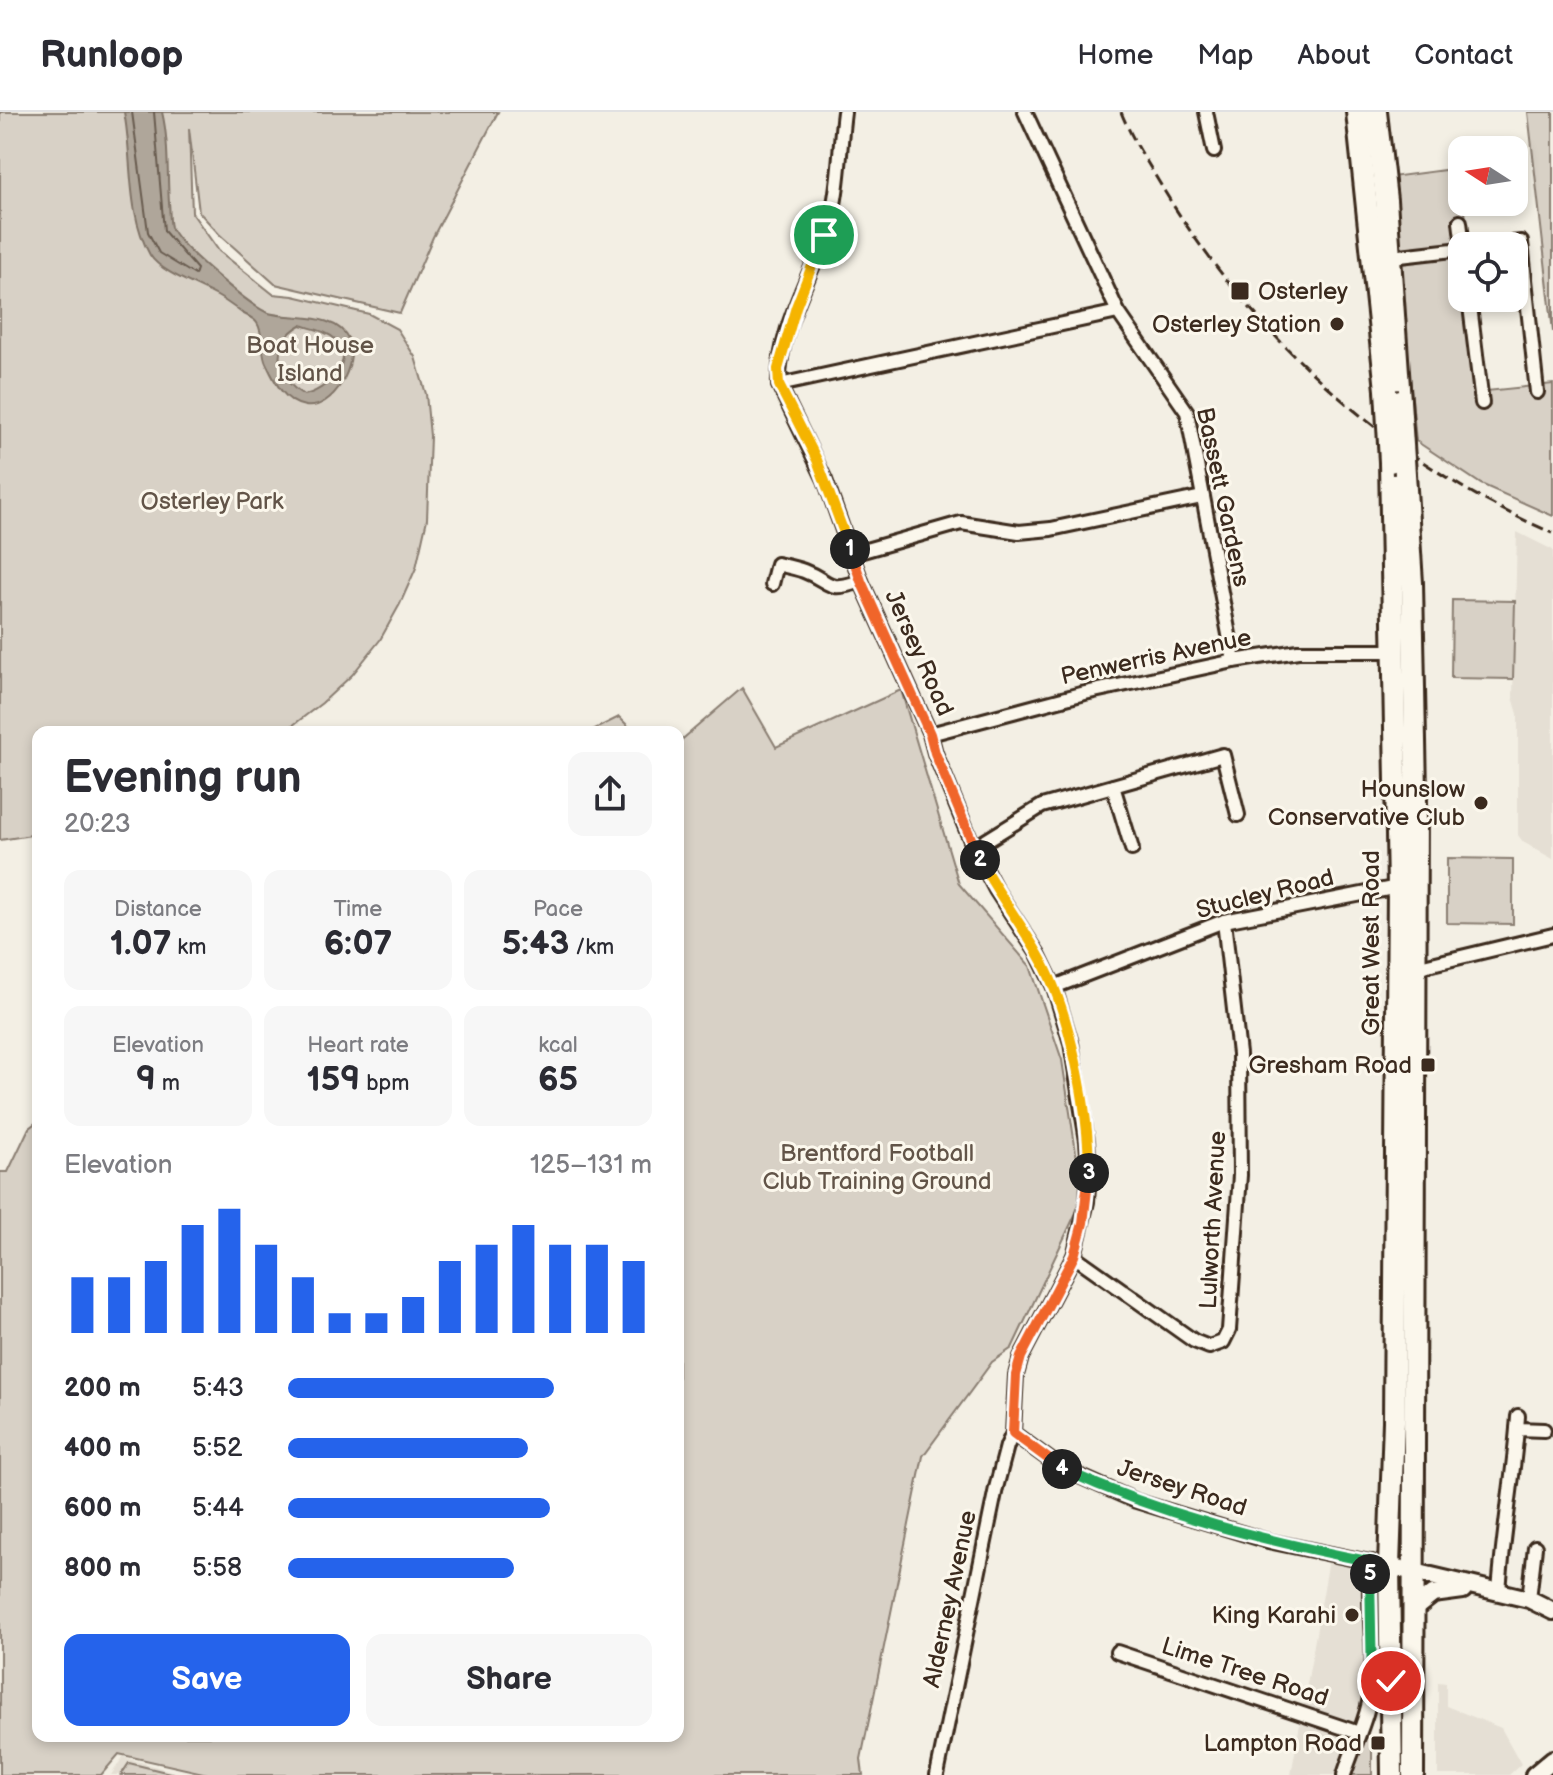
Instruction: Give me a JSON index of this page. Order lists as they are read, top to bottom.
{
  "streets": {
    "highway": ["Great West Road"],
    "main road": ["Jersey Road"],
    "street": [
      "Bassett Gardens",
      "Penwerris Avenue",
      "Stucley Road",
      "Lulworth Avenue",
      "Alderney Avenue",
      "Lime Tree Road"
    ]
  },
  "crossings": [
    ["Bassett Gardens", "Penwerris Avenue"],
    ["Jersey Road", "Penwerris Avenue"],
    ["Jersey Road", "Stucley Road"],
    ["Jersey Road", "Great West Road"],
    ["Jersey Road", "Lulworth Avenue"],
    ["Jersey Road", "Alderney Avenue"],
    ["Penwerris Avenue", "Great West Road"],
    ["Stucley Road", "Great West Road"],
    ["Stucley Road", "Lulworth Avenue"]
  ],
  "parks": ["Boat House Island", "Osterley Park", "Brentford Football Club Training Ground"],
  "places": {
    "transit": ["Osterley", "Gresham Road", "Lampton Road"],
    "other": ["Osterley Station", "Hounslow Conservative Club", "King Karahi"]
  },
  "north": "left",
  "page": {
    "header": "Runloop",
    "nav": [
      "Home",
      "Map",
      "About",
      "Contact"
    ],
    "pins": [
      "1",
      "2",
      "3",
      "4",
      "5"
    ],
    "heading": ["Evening run", "20:23"],
    "stats": [
      ["Distance", "1.07 km"],
      ["Time", "6:07"],
      ["Pace", "5:43 /km"],
      ["Elevation", "9 m"],
      ["Heart rate", "159 bpm"],
      ["kcal", "65"]
    ],
    "chart": ["Elevation", "125–131 m"],
    "list": [
      {
        "name": "200 m",
        "note": "5:43"
      },
      {
        "name": "400 m",
        "note": "5:52"
      },
      {
        "name": "600 m",
        "note": "5:44"
      },
      {
        "name": "800 m",
        "note": "5:58"
      }
    ],
    "buttons": ["Save", "Share"]
  }
}
